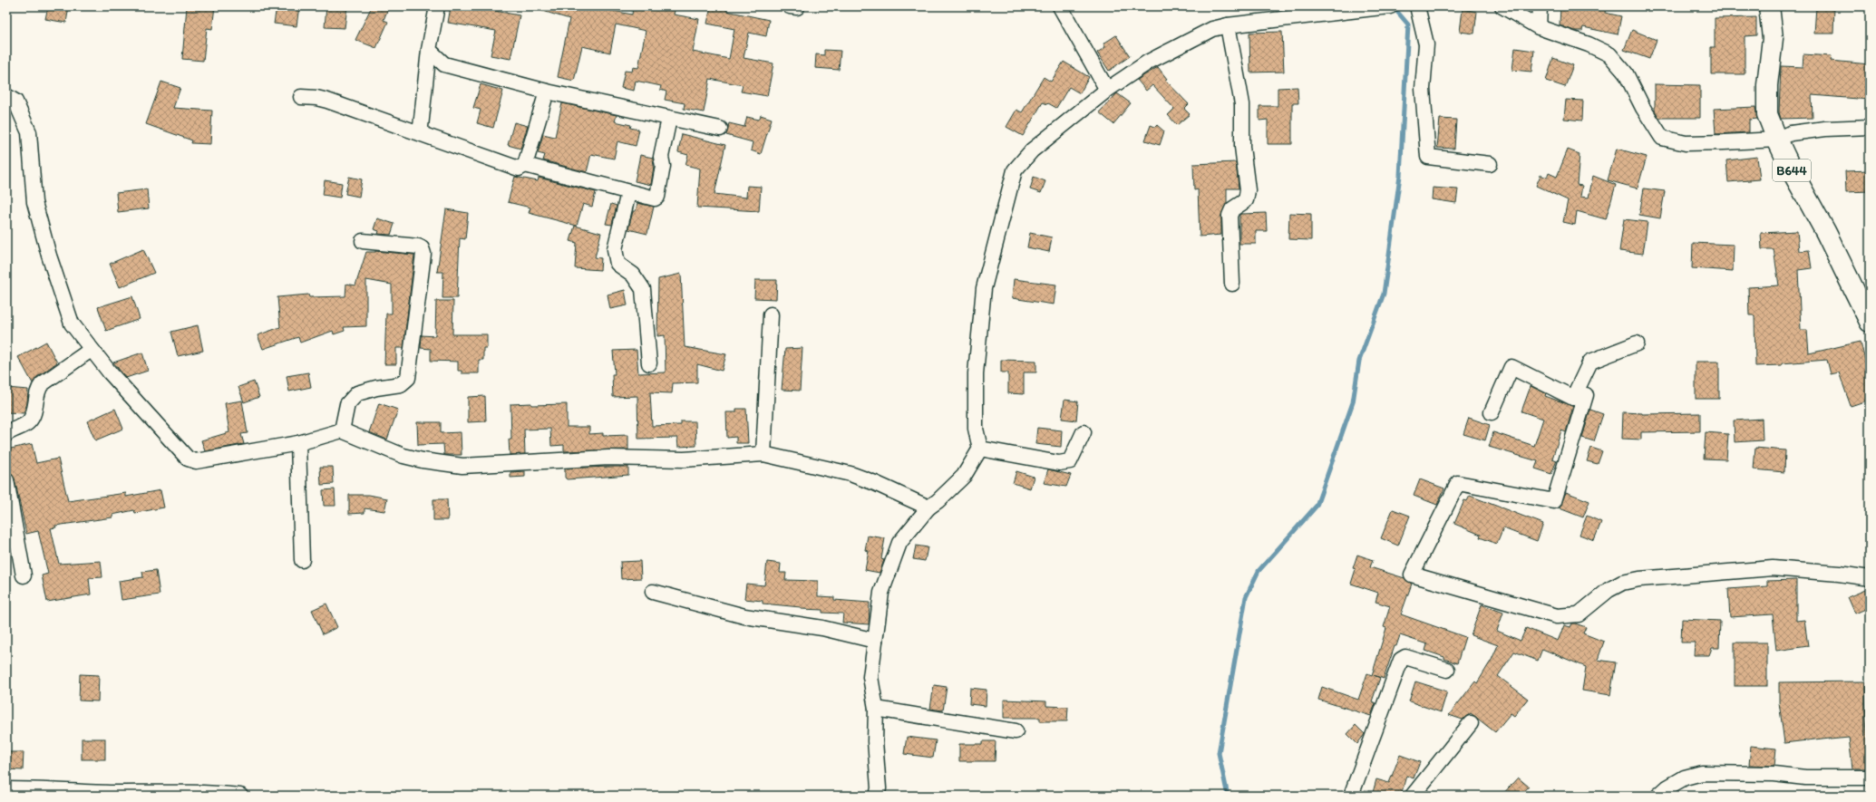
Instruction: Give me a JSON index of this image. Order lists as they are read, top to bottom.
{
  "streets": {
    "main road": ["B644"]
  }
}
